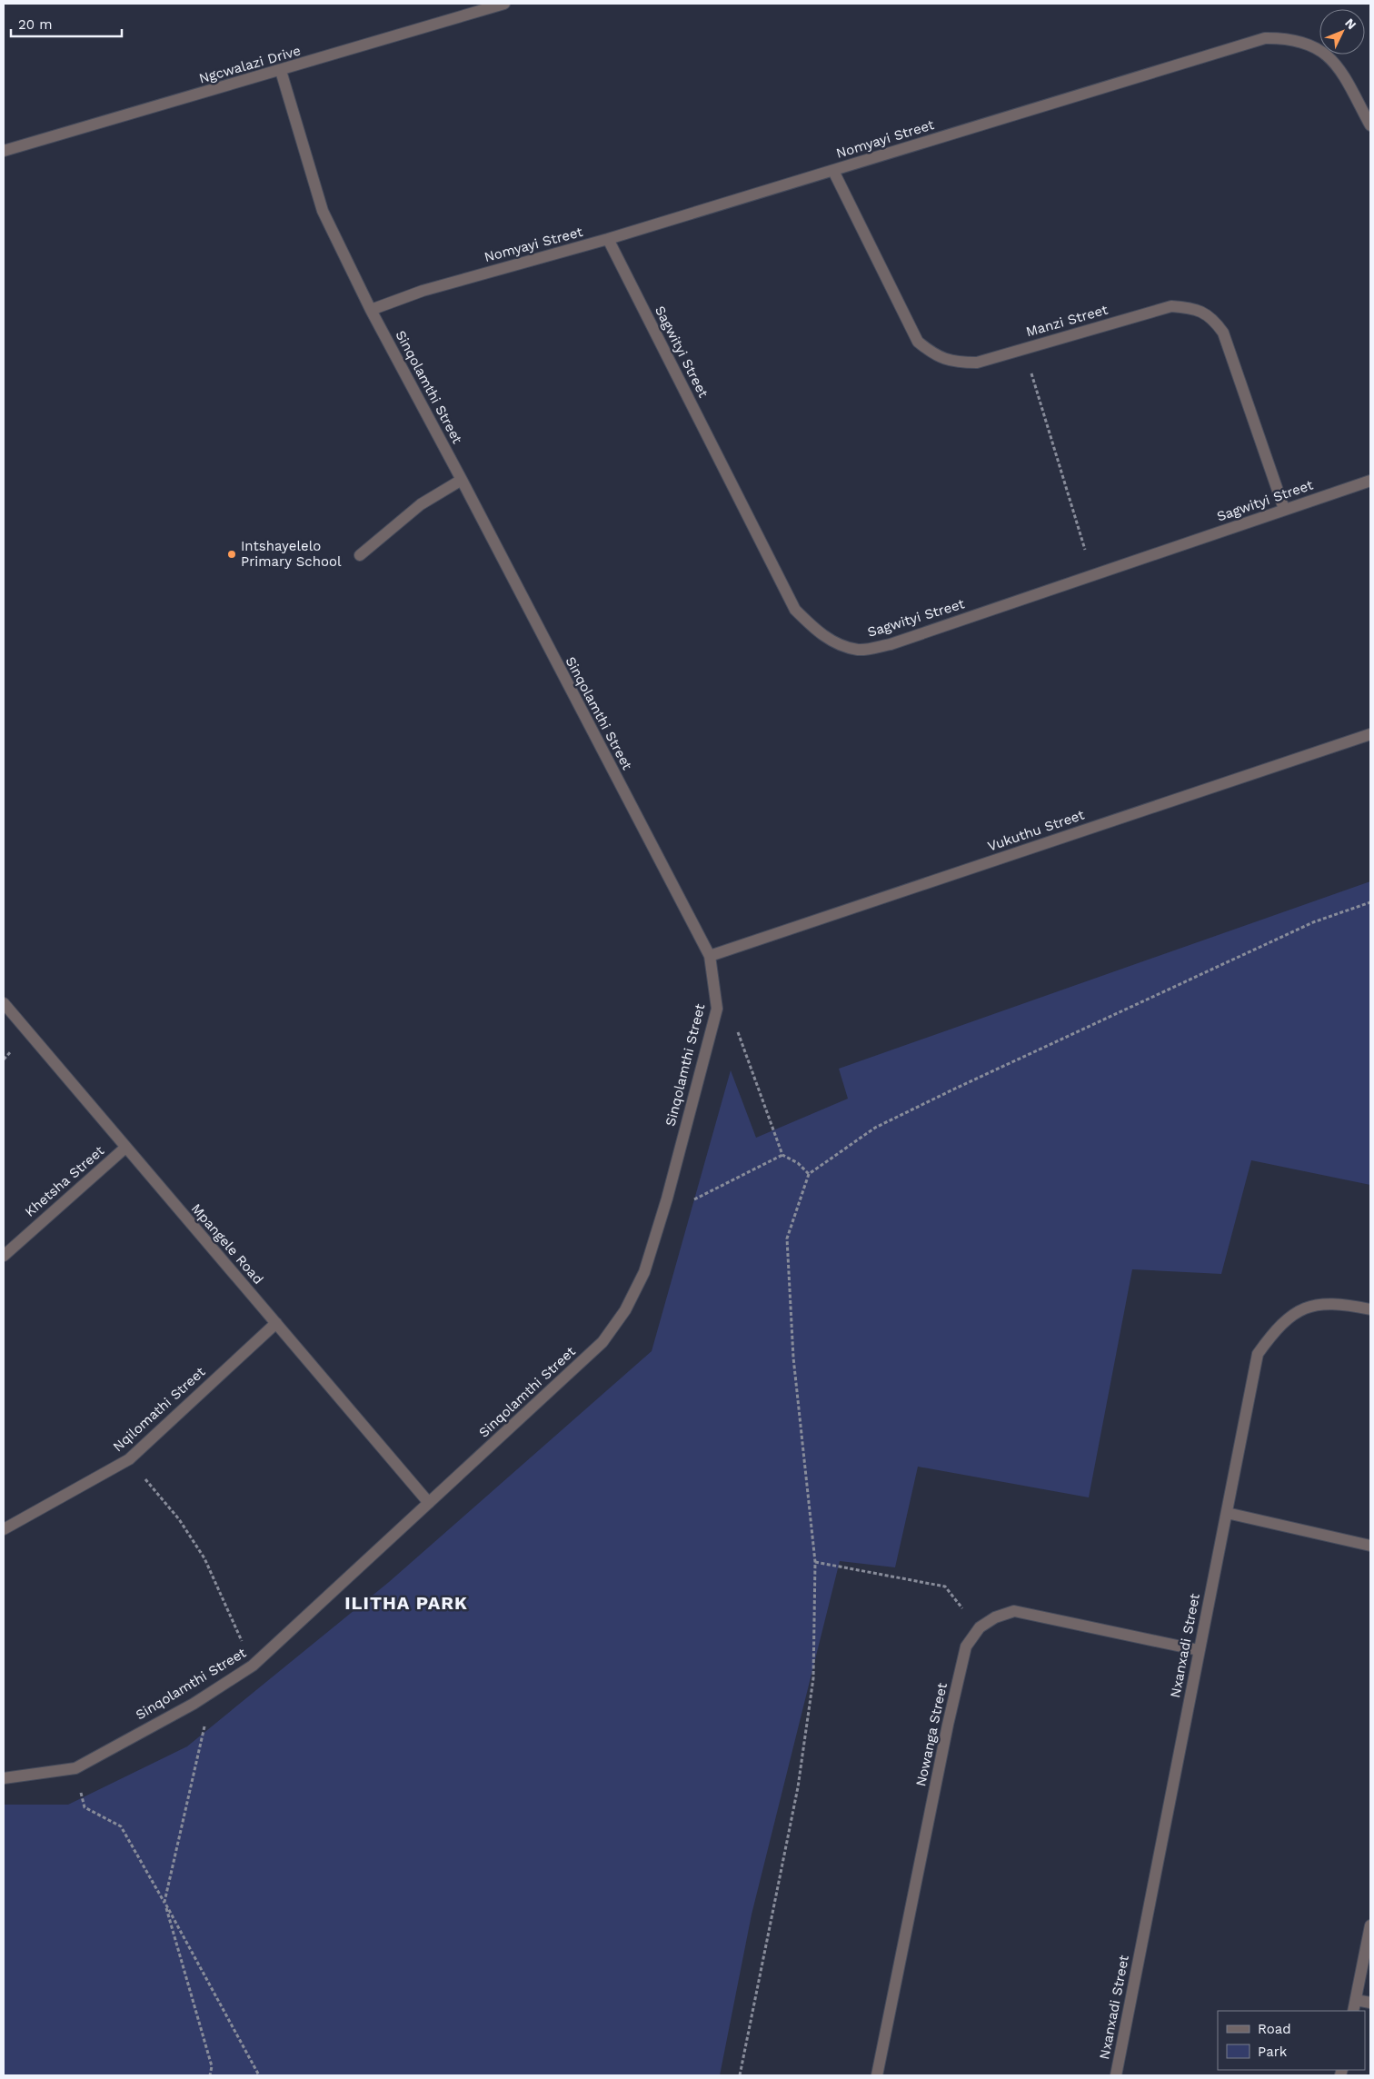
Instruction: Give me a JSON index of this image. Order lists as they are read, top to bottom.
{
  "streets": {
    "street": [
      "Ngcwalazi Drive",
      "Nomyayi Street",
      "Manzi Street",
      "Sagwityi Street",
      "Sinqolamthi Street",
      "Vukuthu Street",
      "Khetsha Street",
      "Mpangele Road",
      "Nqilomathi Street",
      "Nxanxadi Street",
      "Nowanga Street"
    ]
  },
  "crossings": [
    ["Ngcwalazi Drive", "Sinqolamthi Street"],
    ["Nomyayi Street", "Manzi Street"],
    ["Nomyayi Street", "Sagwityi Street"],
    ["Nomyayi Street", "Sinqolamthi Street"],
    ["Manzi Street", "Sagwityi Street"],
    ["Sinqolamthi Street", "Vukuthu Street"],
    ["Sinqolamthi Street", "Mpangele Road"],
    ["Khetsha Street", "Mpangele Road"],
    ["Mpangele Road", "Nqilomathi Street"],
    ["Nxanxadi Street", "Nowanga Street"]
  ],
  "districts": ["ILITHA PARK"],
  "places": ["Intshayelelo Primary School"],
  "legend": ["Road", "Park"],
  "scale_bar": "20 m",
  "north": "top right"
}
